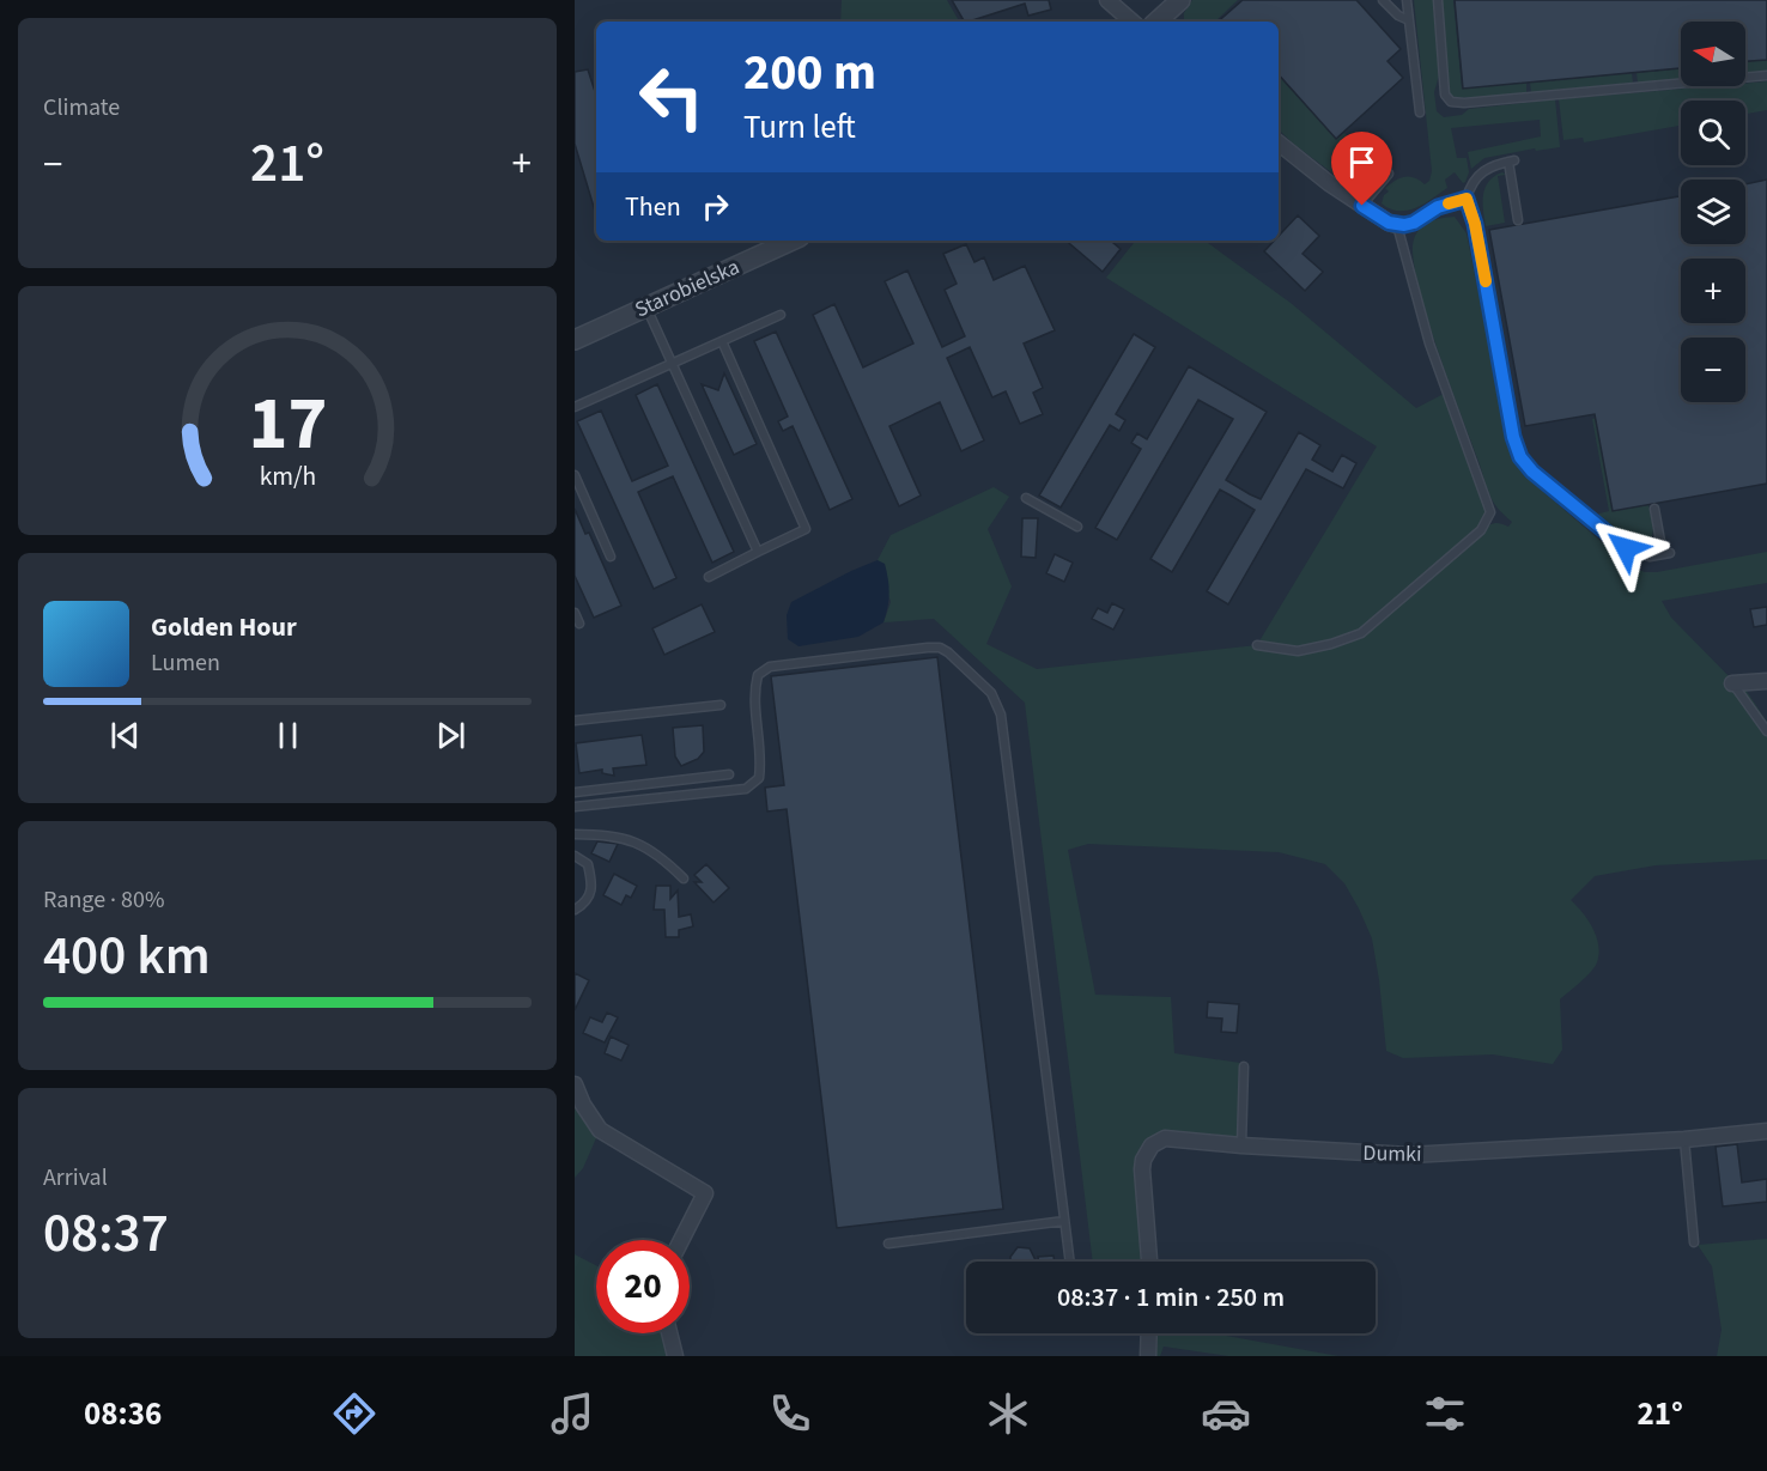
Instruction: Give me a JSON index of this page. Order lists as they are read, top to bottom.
{
  "streets": {
    "street": ["Starobielska", "Dumki"]
  },
  "north": "left",
  "page": {
    "tile": [
      "Climate",
      ["Range · 80%", "400 km"],
      ["Arrival", "08:37"]
    ],
    "map_buttons": ["+", "−"],
    "turn": ["200 m", "Turn left"],
    "heat": ["−", "21°", "+"],
    "then": "Then",
    "song": ["Golden Hour", "Lumen"],
    "limit": "20",
    "trip": "08:37 · 1 min · 250 m",
    "tabs": ["08:36", "21°"],
    "gauge": ["17", "km/h"]
  }
}
